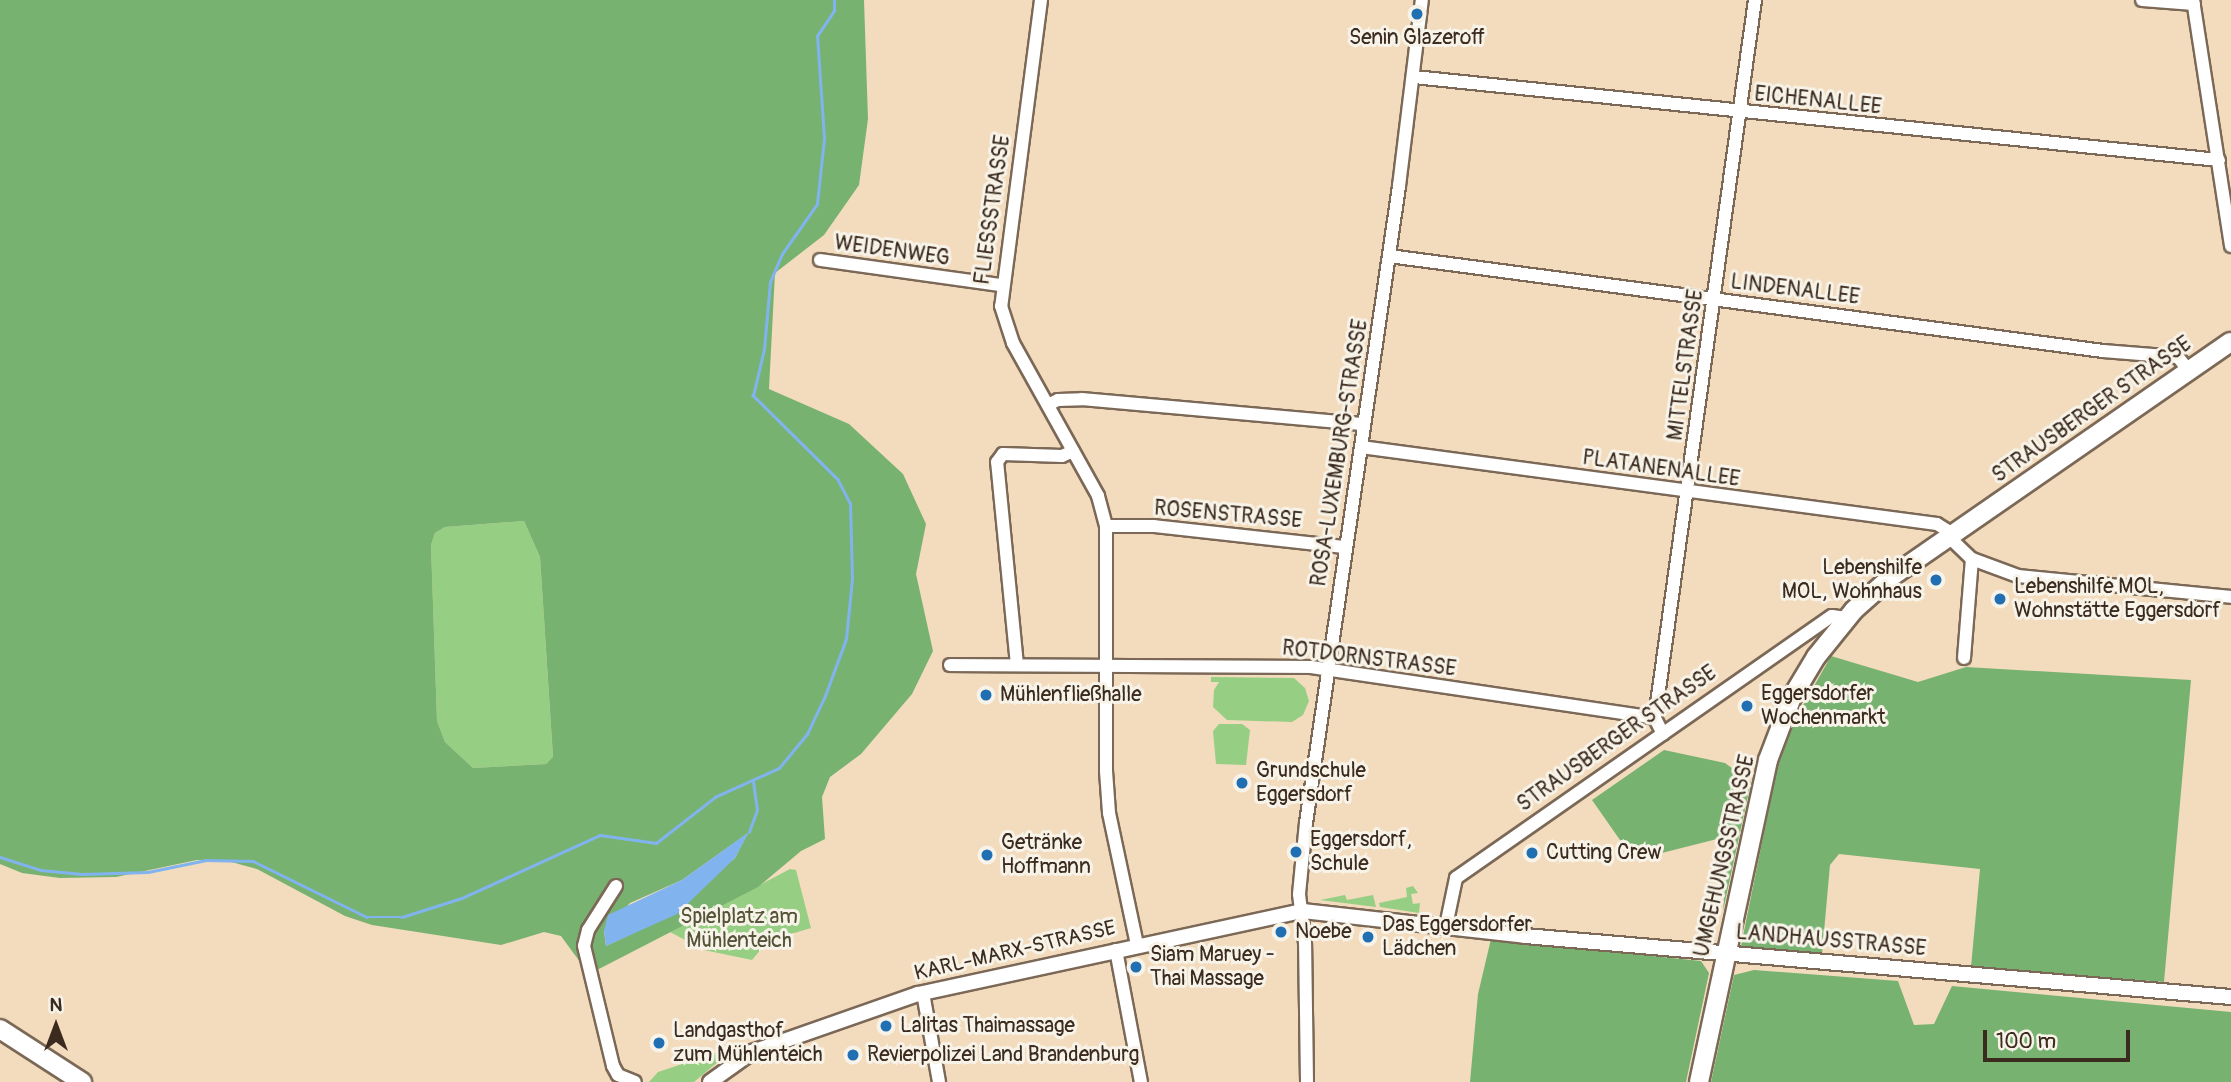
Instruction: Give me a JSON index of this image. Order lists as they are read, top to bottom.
{
  "streets": {
    "main road": ["STRAUSBERGER STRASSE", "UMGEHUNGSSTRASSE"],
    "street": [
      "EICHENALLEE",
      "FLIESSSTRASSE",
      "WEIDENWEG",
      "LINDENALLEE",
      "MITTELSTRASSE",
      "ROSA-LUXEMBURG-STRASSE",
      "PLATANENALLEE",
      "ROSENSTRASSE",
      "ROTDORNSTRASSE",
      "LANDHAUSSTRASSE",
      "KARL-MARX-STRASSE"
    ]
  },
  "crossings": [
    ["EICHENALLEE", "MITTELSTRASSE"],
    ["EICHENALLEE", "ROSA-LUXEMBURG-STRASSE"],
    ["FLIESSSTRASSE", "WEIDENWEG"],
    ["FLIESSSTRASSE", "ROSENSTRASSE"],
    ["FLIESSSTRASSE", "ROTDORNSTRASSE"],
    ["FLIESSSTRASSE", "KARL-MARX-STRASSE"],
    ["LINDENALLEE", "MITTELSTRASSE"],
    ["LINDENALLEE", "STRAUSBERGER STRASSE"],
    ["LINDENALLEE", "ROSA-LUXEMBURG-STRASSE"],
    ["MITTELSTRASSE", "PLATANENALLEE"],
    ["MITTELSTRASSE", "ROTDORNSTRASSE"],
    ["STRAUSBERGER STRASSE", "PLATANENALLEE"],
    ["STRAUSBERGER STRASSE", "UMGEHUNGSSTRASSE"],
    ["STRAUSBERGER STRASSE", "LANDHAUSSTRASSE"],
    ["ROSA-LUXEMBURG-STRASSE", "PLATANENALLEE"],
    ["ROSA-LUXEMBURG-STRASSE", "ROSENSTRASSE"],
    ["ROSA-LUXEMBURG-STRASSE", "ROTDORNSTRASSE"],
    ["ROSA-LUXEMBURG-STRASSE", "LANDHAUSSTRASSE"],
    ["ROSA-LUXEMBURG-STRASSE", "KARL-MARX-STRASSE"],
    ["UMGEHUNGSSTRASSE", "LANDHAUSSTRASSE"],
    ["LANDHAUSSTRASSE", "KARL-MARX-STRASSE"]
  ],
  "parks": ["Spielplatz am Mühlenteich"],
  "places": [
    "Senin Glazeroff",
    "Lebenshilfe MOL, Wohnhaus",
    "Lebenshilfe MOL, Wohnstätte Eggersdorf",
    "Mühlenfließhalle",
    "Eggersdorfer Wochenmarkt",
    "Grundschule Eggersdorf",
    "Eggersdorf, Schule",
    "Cutting Crew",
    "Getränke Hoffmann",
    "Noebe",
    "Das Eggersdorfer Lädchen",
    "Siam Maruey - Thai Massage",
    "Lalitas Thaimassage",
    "Landgasthof zum Mühlenteich",
    "Revierpolizei Land Brandenburg"
  ],
  "scale_bar": "100 m",
  "north": "top"
}
